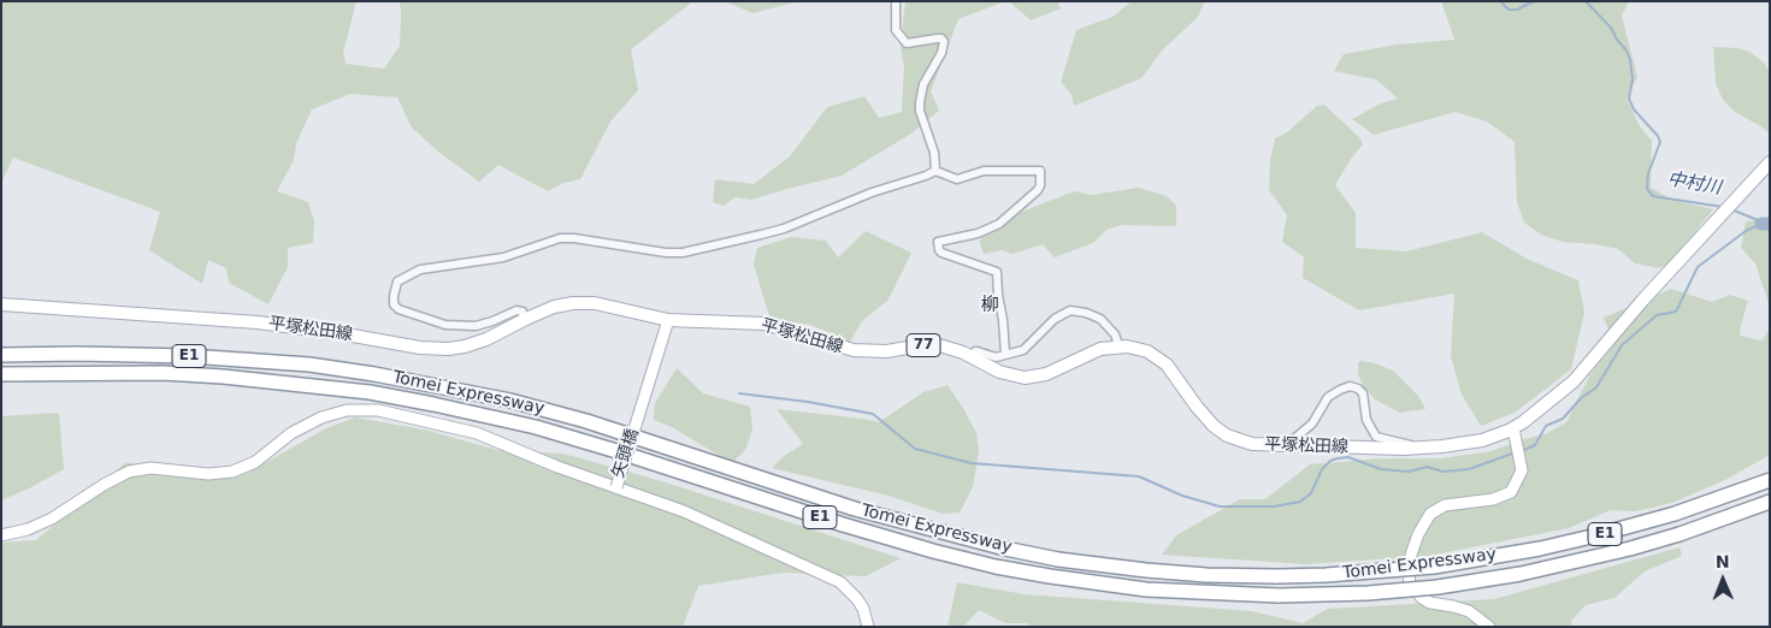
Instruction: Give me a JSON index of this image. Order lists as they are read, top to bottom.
{
  "streets": {
    "highway": ["E1", "Tomei Expressway"],
    "main road": ["平塚松田線", "77"],
    "street": ["矢頭橋"]
  },
  "crossings": [
    ["平塚松田線", "矢頭橋"]
  ],
  "districts": ["柳"],
  "water": ["中村川"],
  "north": "top"
}
